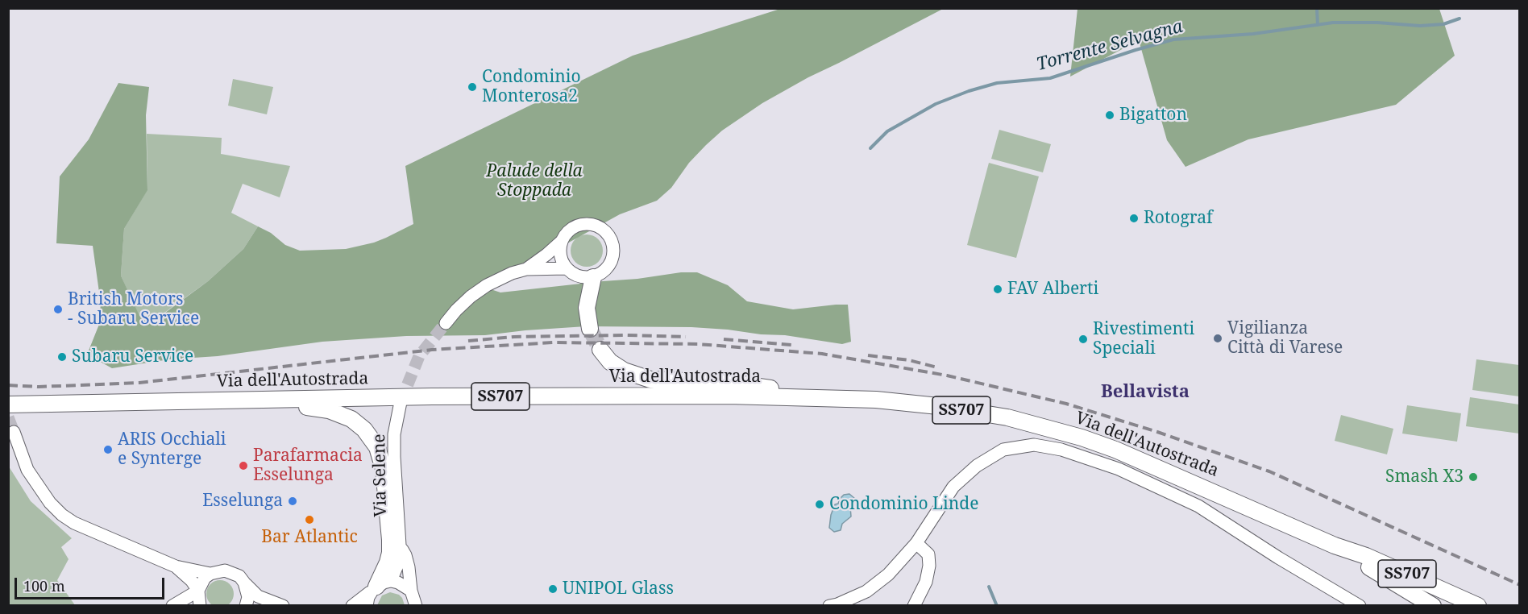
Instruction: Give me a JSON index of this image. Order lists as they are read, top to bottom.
{
  "streets": {
    "highway": ["Via dell'Autostrada", "SS707"],
    "main road": ["Via Selene"]
  },
  "crossings": [
    ["Via dell'Autostrada", "SS707"]
  ],
  "districts": ["Bellavista"],
  "water": ["Torrente Selvagna"],
  "parks": ["Palude della Stoppada"],
  "places": [
    "Condominio Monterosa2",
    "Bigatton",
    "Rotograf",
    "FAV Alberti",
    "British Motors - Subaru Service",
    "Vigilianza Città di Varese",
    "Rivestimenti Speciali",
    "Subaru Service",
    "ARIS Occhiali e Synterge",
    "Parafarmacia Esselunga",
    "Smash X3",
    "Esselunga",
    "Condominio Linde",
    "Bar Atlantic",
    "UNIPOL Glass"
  ],
  "scale_bar": "100 m"
}
